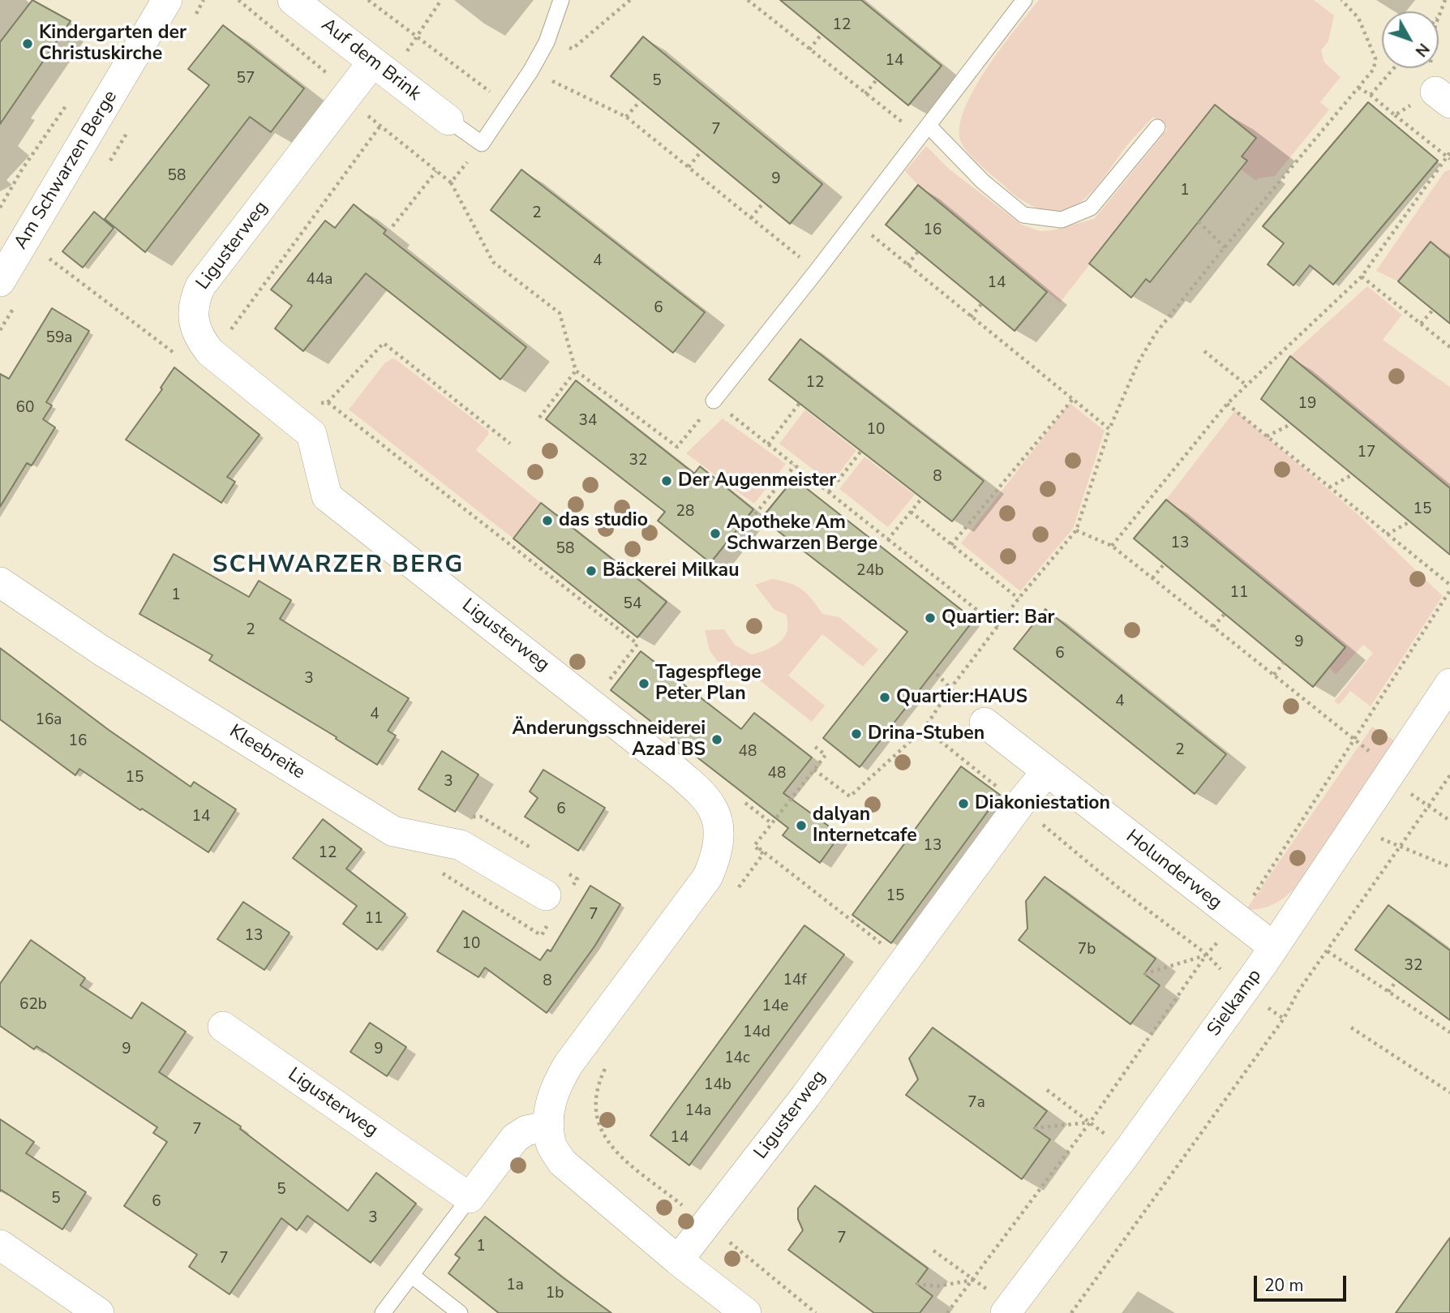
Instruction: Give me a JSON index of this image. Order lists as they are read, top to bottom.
{
  "streets": {
    "street": [
      "Auf dem Brink",
      "Am Schwarzen Berge",
      "Ligusterweg",
      "Kleebreite",
      "Holunderweg",
      "Sielkamp"
    ]
  },
  "crossings": [
    ["Auf dem Brink", "Ligusterweg"],
    ["Holunderweg", "Sielkamp"]
  ],
  "districts": ["SCHWARZER BERG"],
  "places": [
    "Kindergarten der Christuskirche",
    "Der Augenmeister",
    "das studio",
    "Apotheke Am Schwarzen Berge",
    "Bäckerei Milkau",
    "Quartier: Bar",
    "Tagespflege Peter Plan",
    "Quartier:HAUS",
    "Drina-Stuben",
    "Änderungsschneiderei Azad BS",
    "Diakoniestation",
    "dalyan Internetcafe"
  ],
  "house_numbers": [
    "12",
    "14",
    "57",
    "5",
    "7",
    "58",
    "9",
    "1",
    "2",
    "16",
    "4",
    "44a",
    "14",
    "6",
    "59a",
    "12",
    "19",
    "60",
    "34",
    "10",
    "17",
    "32",
    "8",
    "15",
    "28",
    "13",
    "58",
    "24b",
    "11",
    "1",
    "54",
    "2",
    "9",
    "6",
    "3",
    "4",
    "4",
    "16a",
    "16",
    "2",
    "48",
    "48",
    "15",
    "3",
    "6",
    "14",
    "13",
    "12",
    "15",
    "7",
    "11",
    "13",
    "10",
    "7b",
    "32",
    "14f",
    "8",
    "62b",
    "14e",
    "14d",
    "9",
    "9",
    "14c",
    "14b",
    "7a",
    "14a",
    "7",
    "14",
    "5",
    "5",
    "6",
    "3",
    "7",
    "1",
    "7",
    "1a",
    "1b"
  ],
  "scale_bar": "20 m",
  "north": "bottom right"
}
